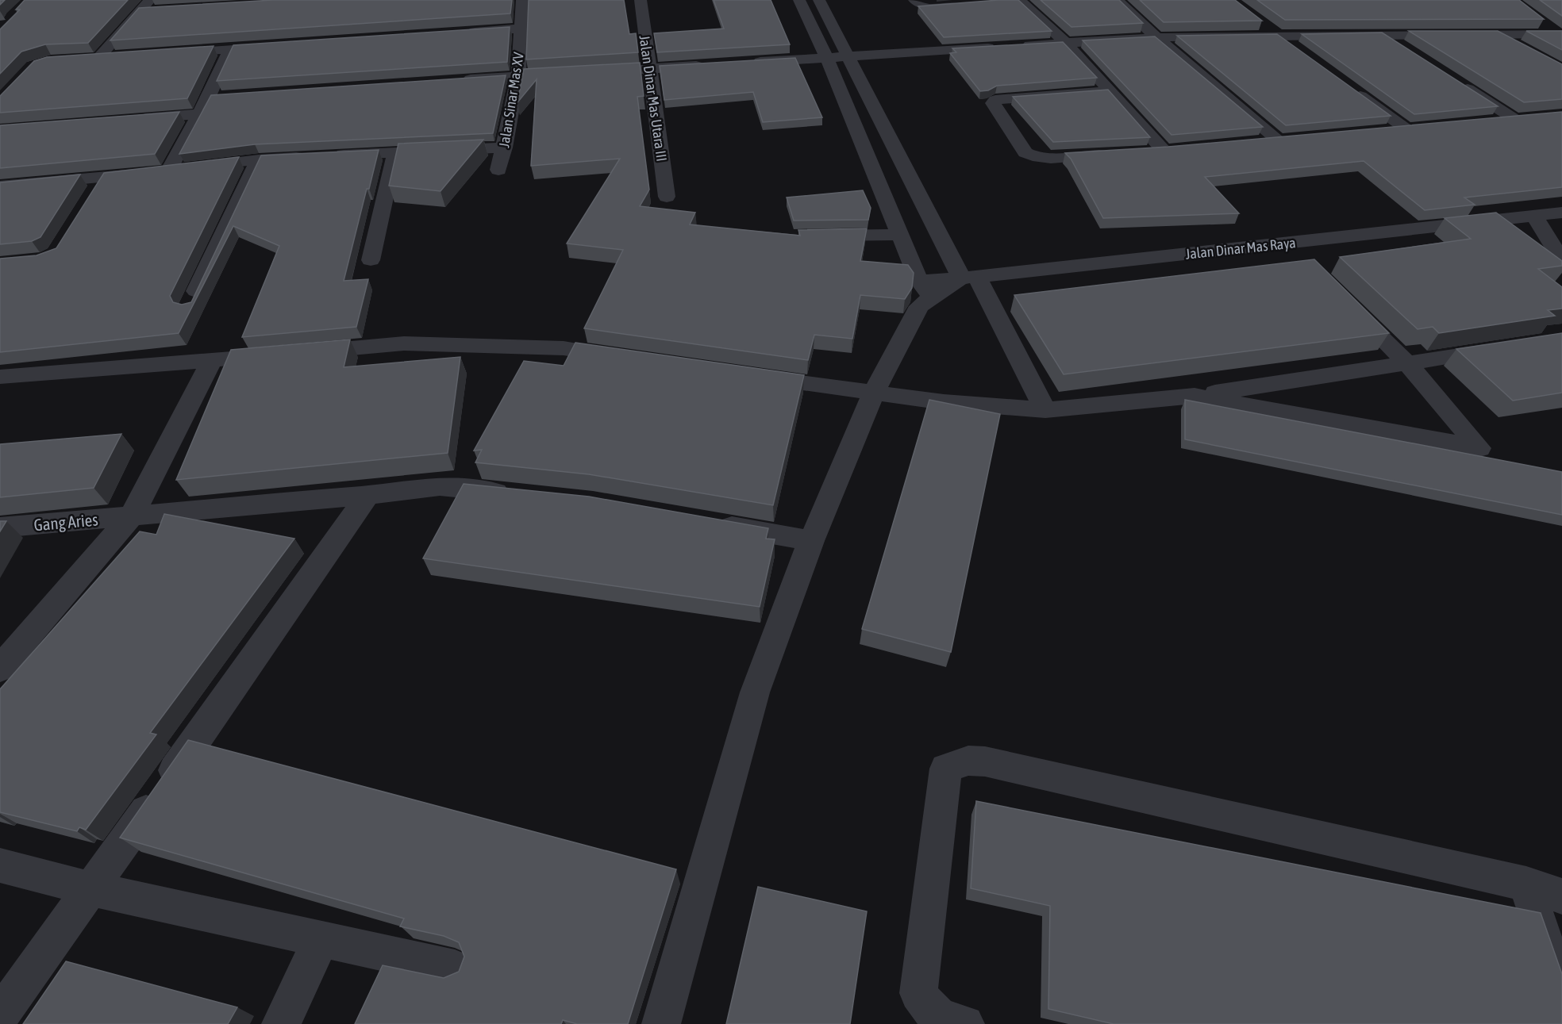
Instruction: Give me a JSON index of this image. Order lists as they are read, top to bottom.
{
  "streets": {
    "street": [
      "Jalan Dinar Mas Utara III",
      "Jalan Sinar Mas XV",
      "Jalan Dinar Mas Raya",
      "Gang Aries"
    ]
  }
}
